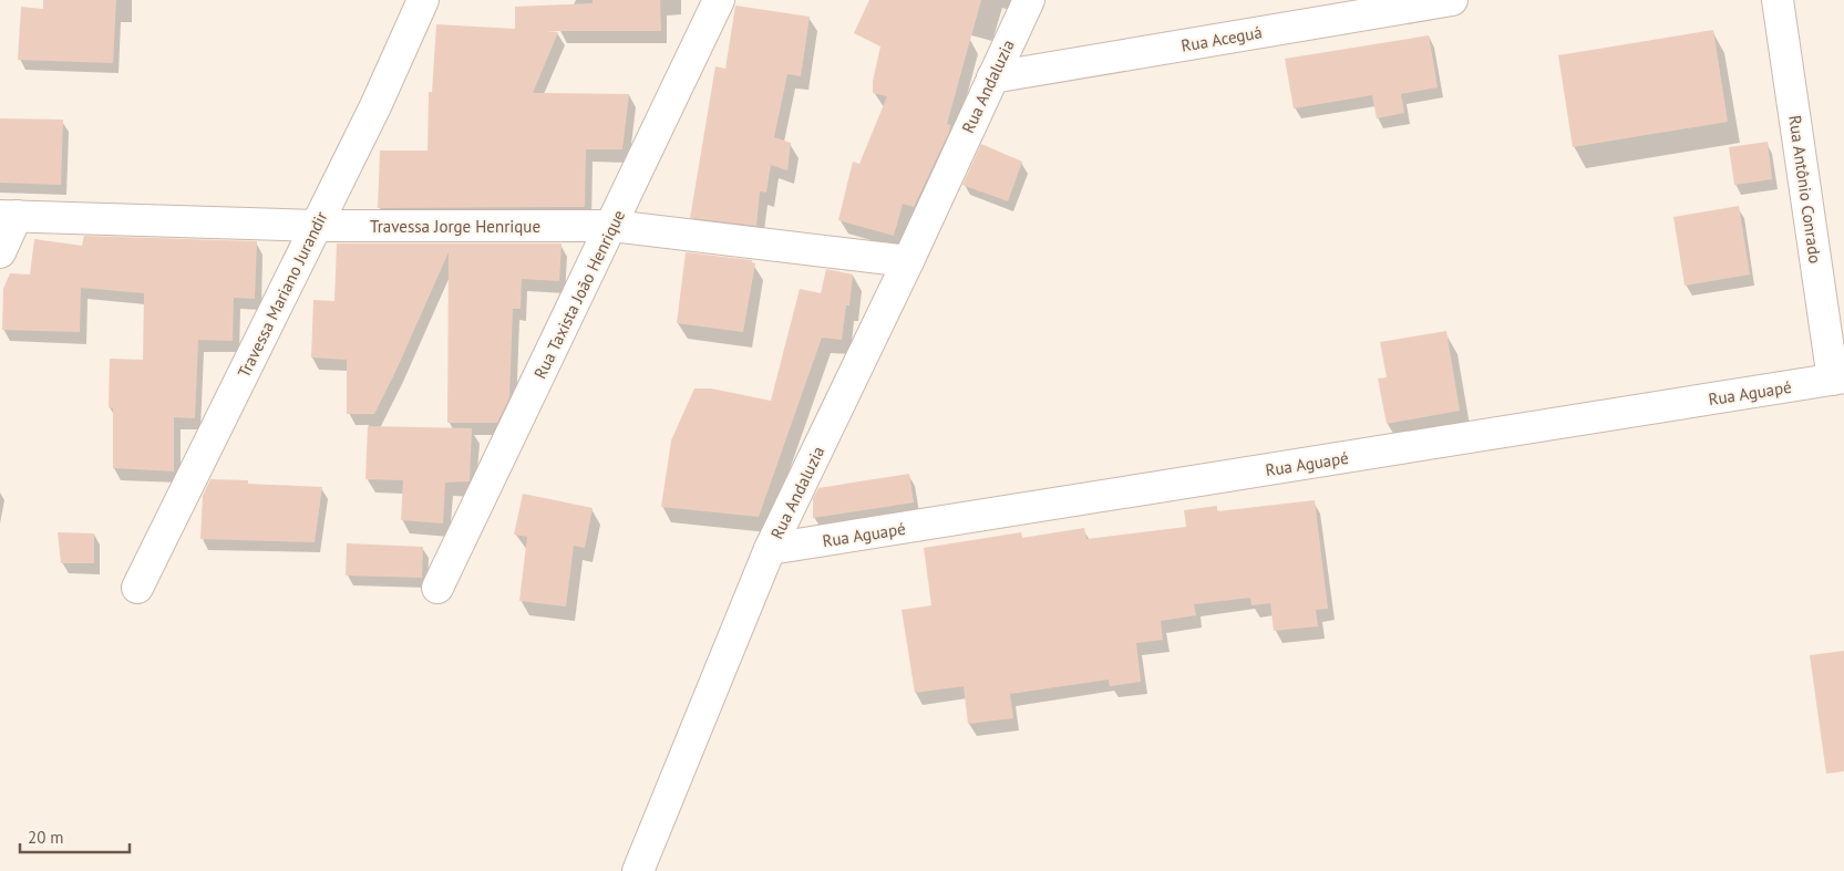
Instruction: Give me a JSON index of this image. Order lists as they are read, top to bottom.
{
  "streets": {
    "street": [
      "Rua Aceguá",
      "Rua Andaluzia",
      "Rua Antônio Conrado",
      "Travessa Jorge Henrique",
      "Travessa Mariano Jurandir",
      "Rua Taxista João Henrique",
      "Rua Aguapé"
    ]
  },
  "crossings": [
    ["Rua Aceguá", "Rua Andaluzia"],
    ["Rua Andaluzia", "Travessa Jorge Henrique"],
    ["Rua Andaluzia", "Rua Aguapé"],
    ["Rua Antônio Conrado", "Rua Aguapé"],
    ["Travessa Jorge Henrique", "Travessa Mariano Jurandir"],
    ["Travessa Jorge Henrique", "Rua Taxista João Henrique"]
  ],
  "scale_bar": "20 m"
}
